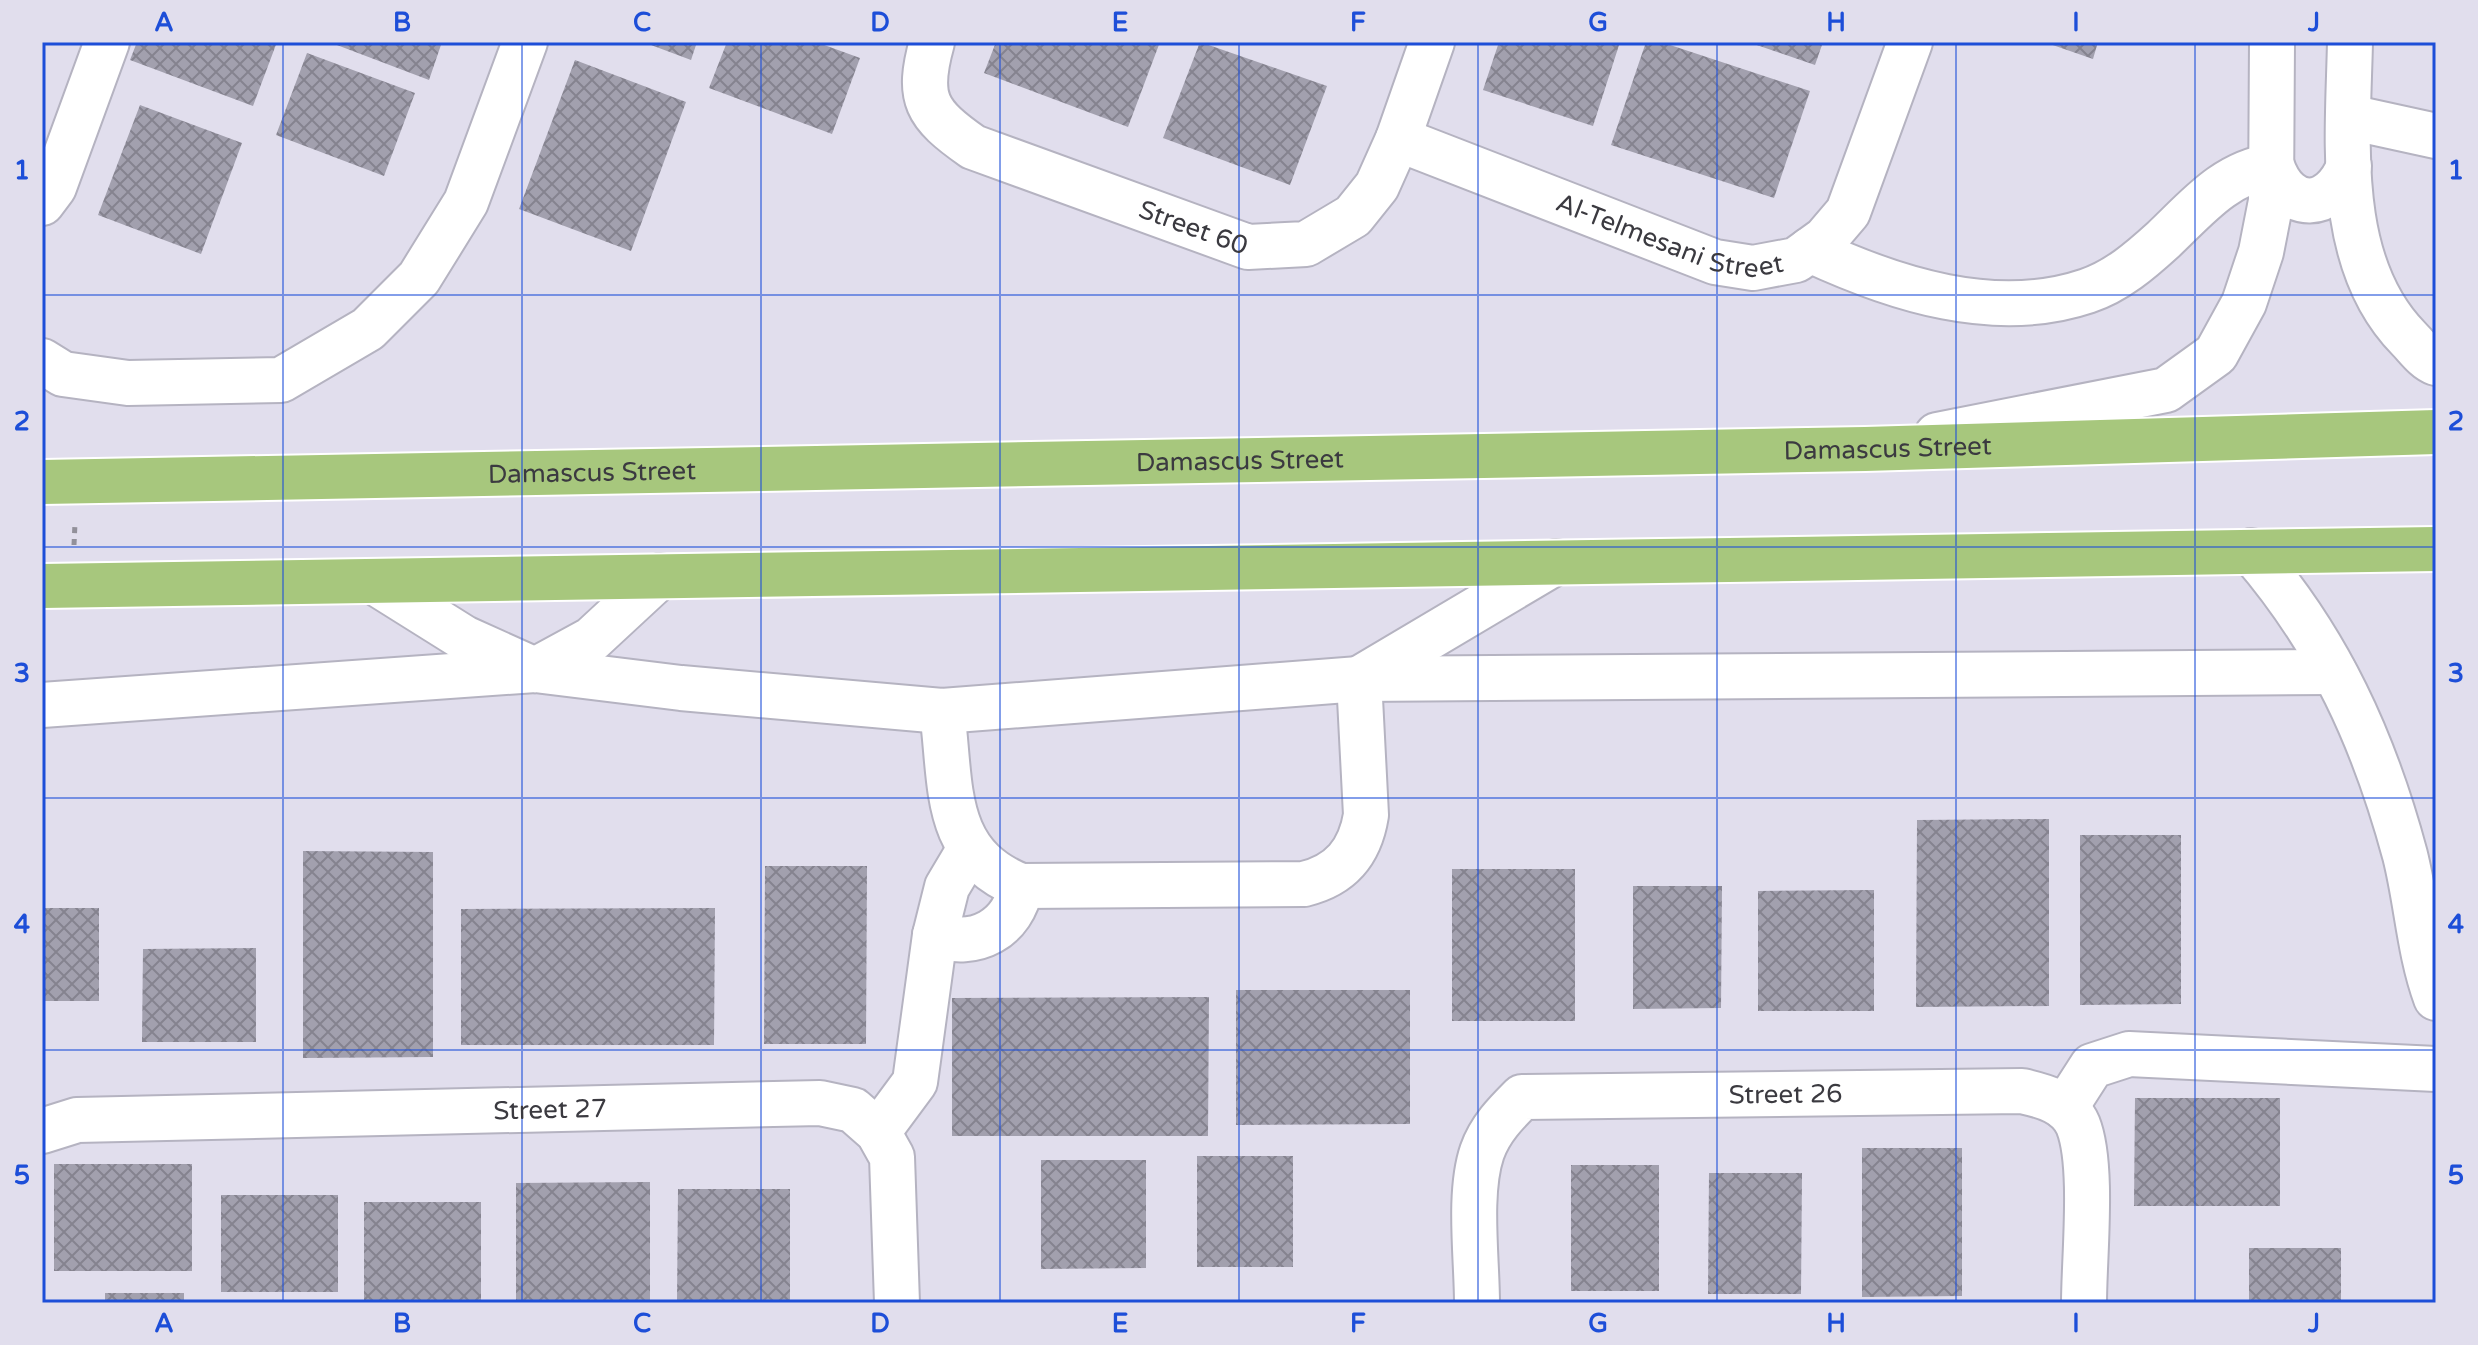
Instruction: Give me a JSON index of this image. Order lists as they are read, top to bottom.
{
  "streets": {
    "main road": ["Damascus Street"],
    "street": [
      "Street 60",
      "Al-Telmesani Street",
      "Street 26",
      "Street 27"
    ]
  },
  "crossings": [
    ["Street 60", "Al-Telmesani Street"]
  ],
  "grid": {
    "columns": [
      "A",
      "B",
      "C",
      "D",
      "E",
      "F",
      "G",
      "H",
      "I",
      "J"
    ],
    "rows": [
      "1",
      "2",
      "3",
      "4",
      "5"
    ]
  }
}
